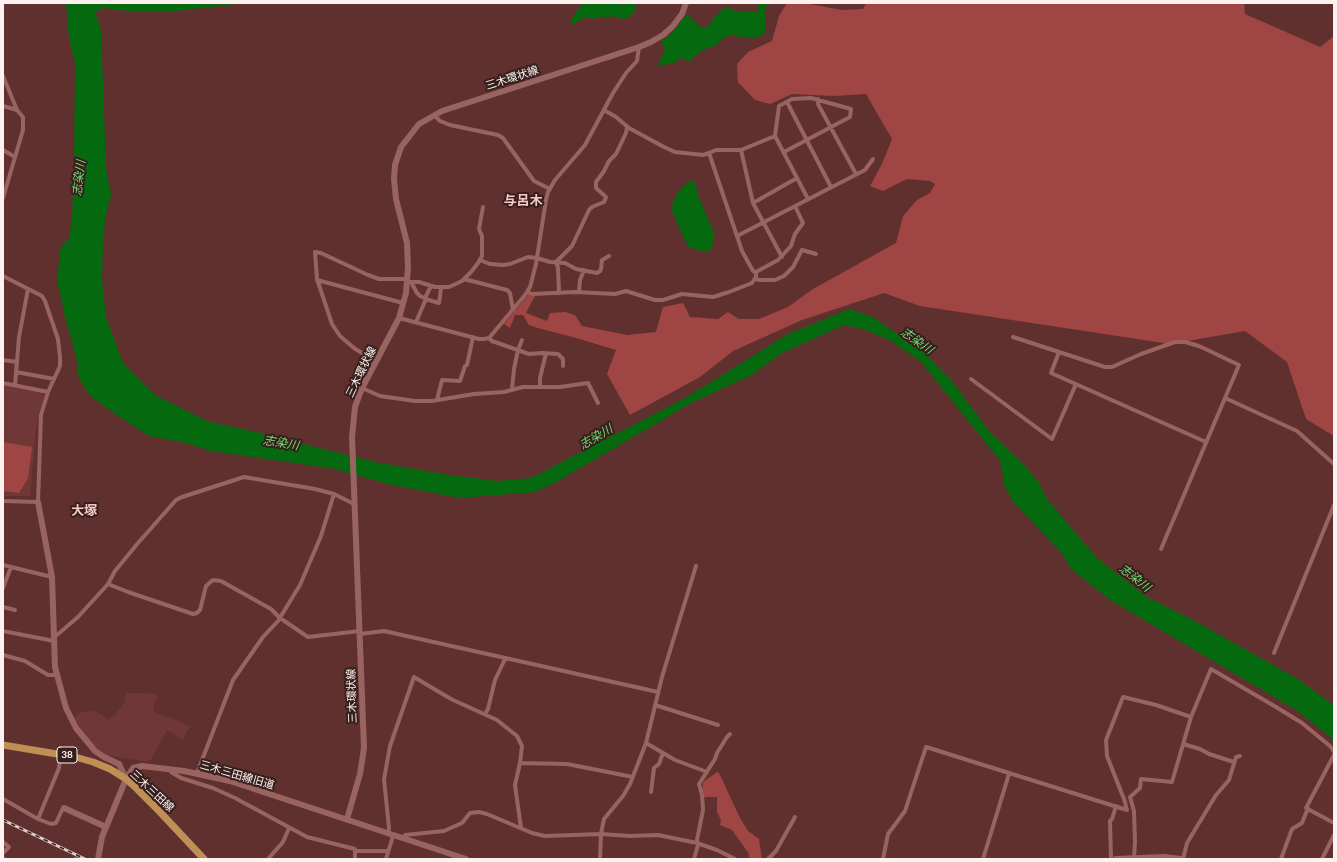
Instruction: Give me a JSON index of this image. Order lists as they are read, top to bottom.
{
  "streets": {
    "main road": [
      "三木環状線",
      "38",
      "三木三田線旧道",
      "三木三田線"
    ]
  },
  "crossings": [
    ["三木環状線", "三木三田線旧道"],
    ["三木三田線旧道", "三木三田線"]
  ],
  "districts": ["与呂木", "大塚"],
  "water": ["志染川"]
}
